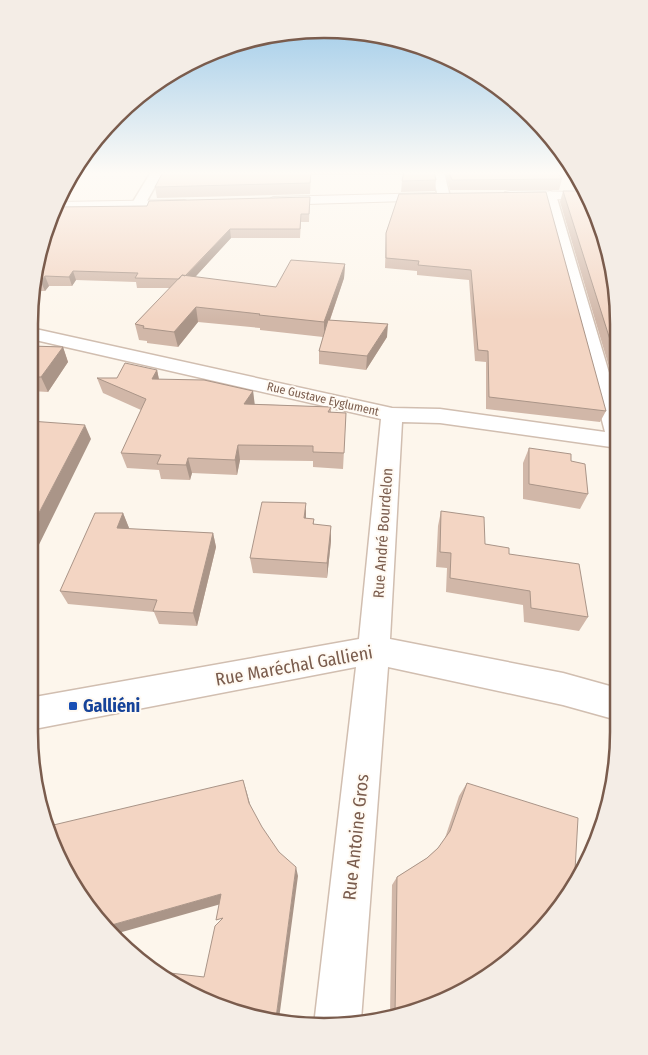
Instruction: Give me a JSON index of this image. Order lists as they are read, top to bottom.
{
  "streets": {
    "street": [
      "Rue Gustave Eyglument",
      "Rue André Bourdelon",
      "Rue Maréchal Gallieni",
      "Rue Antoine Gros"
    ]
  },
  "crossings": [
    ["Rue Gustave Eyglument", "Rue André Bourdelon"],
    ["Rue André Bourdelon", "Rue Maréchal Gallieni"],
    ["Rue André Bourdelon", "Rue Antoine Gros"],
    ["Rue Maréchal Gallieni", "Rue Antoine Gros"]
  ],
  "places": {
    "transit": ["Galliéni"]
  }
}
